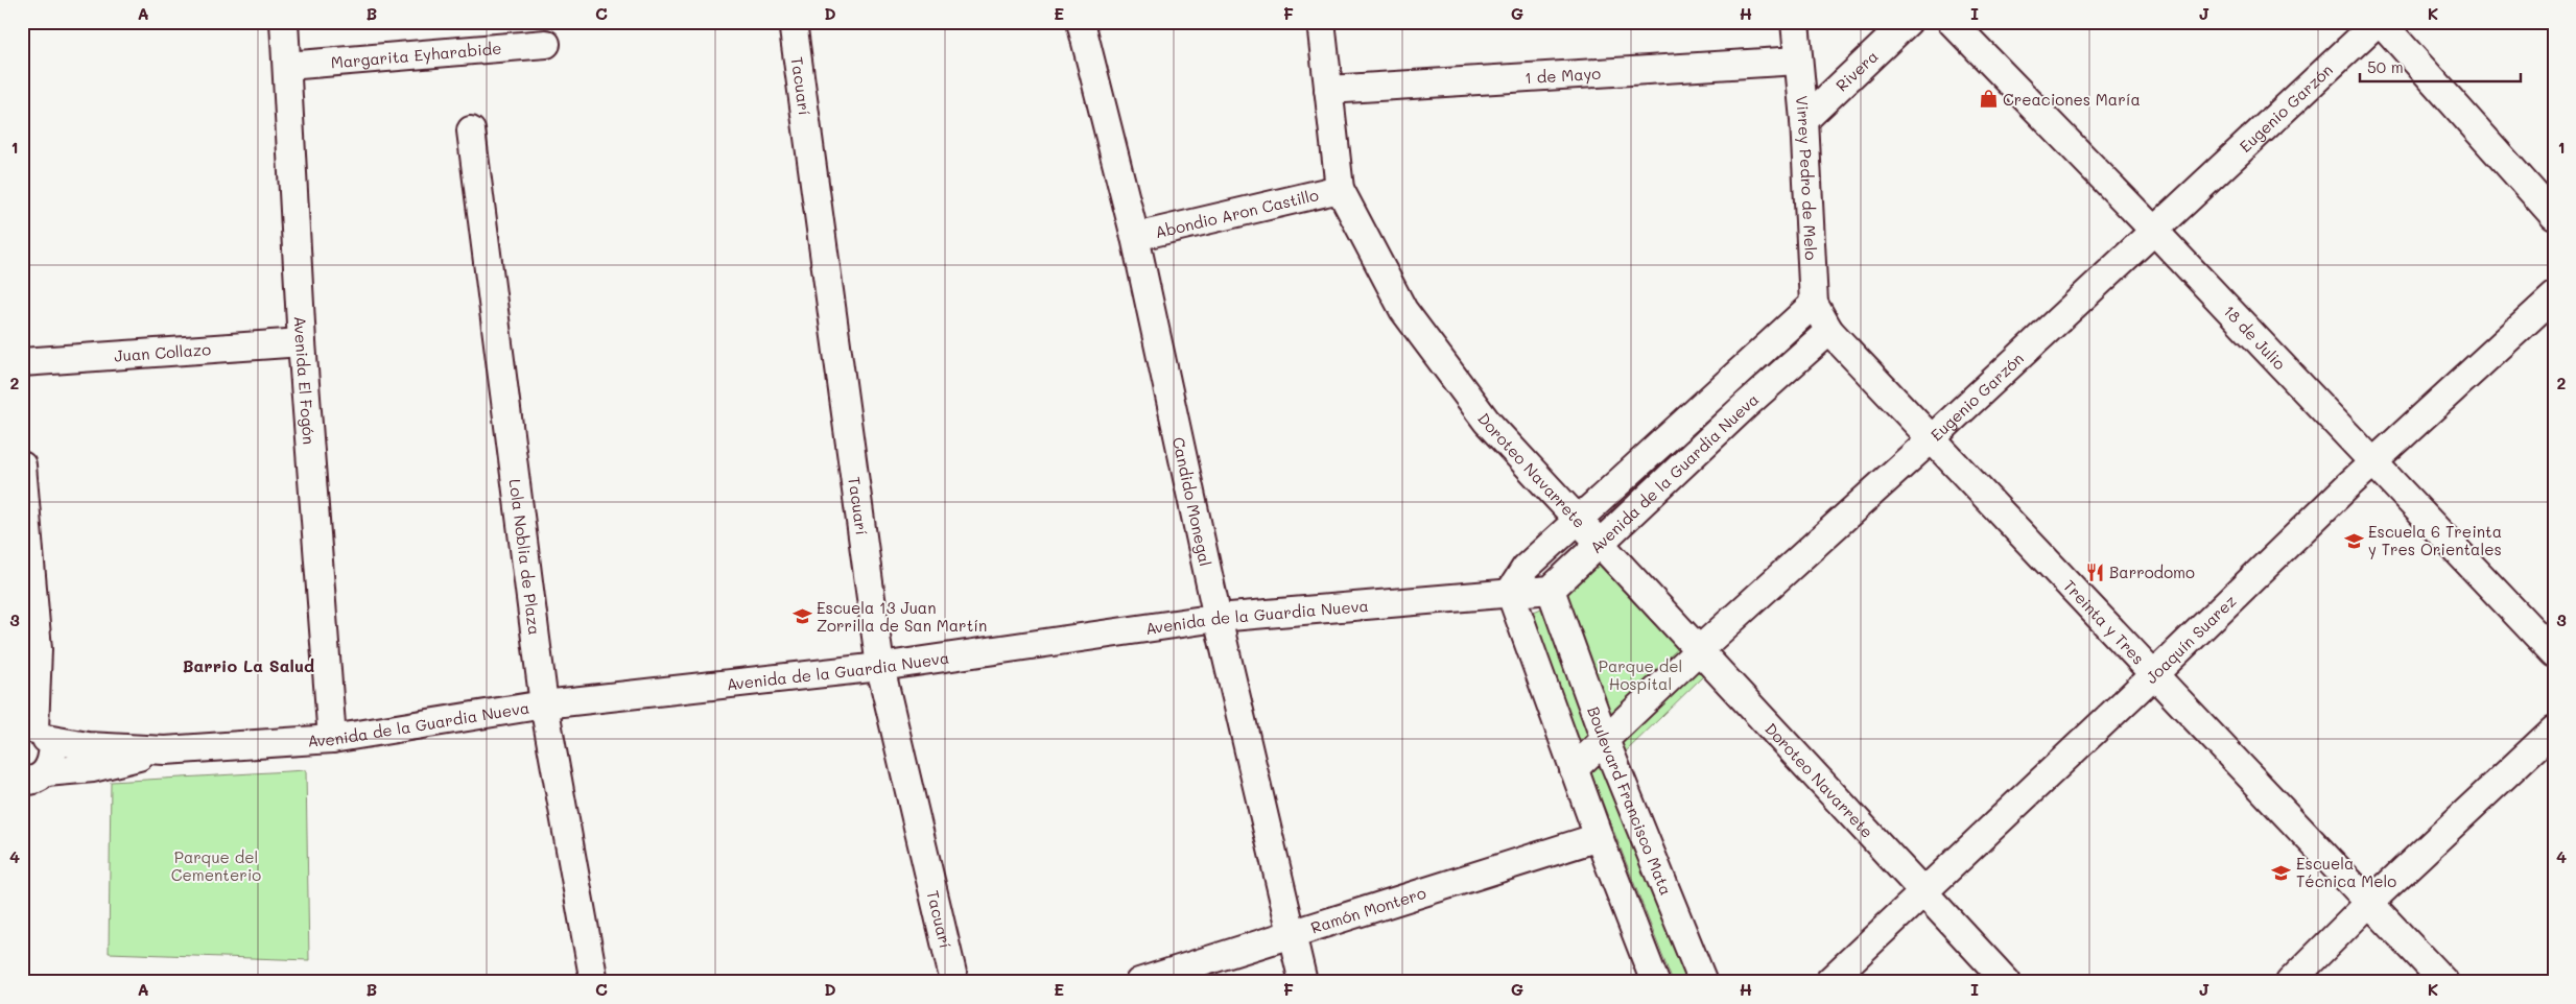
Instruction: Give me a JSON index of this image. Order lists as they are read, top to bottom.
{
  "streets": {
    "street": [
      "Margarita Eyharabide",
      "Rivera",
      "1 de Mayo",
      "Tacuarí",
      "Eugenio Garzón",
      "Virrey Pedro de Melo",
      "Abondio Aron Castillo",
      "18 de Julio",
      "Juan Collazo",
      "Avenida El Fogón",
      "Doroteo Navarrete",
      "Avenida de la Guardia Nueva",
      "Candido Monegal",
      "Lola Noblia de Plaza",
      "Treinta y Tres",
      "Joaquín Suarez",
      "Boulevard Francisco Mata",
      "Ramón Montero"
    ]
  },
  "crossings": [
    ["Margarita Eyharabide", "Avenida El Fogón"],
    ["Rivera", "Virrey Pedro de Melo"],
    ["1 de Mayo", "Virrey Pedro de Melo"],
    ["1 de Mayo", "Doroteo Navarrete"],
    ["Tacuarí", "Avenida de la Guardia Nueva"],
    ["Eugenio Garzón", "18 de Julio"],
    ["Eugenio Garzón", "Doroteo Navarrete"],
    ["Eugenio Garzón", "Treinta y Tres"],
    ["Eugenio Garzón", "Boulevard Francisco Mata"],
    ["Virrey Pedro de Melo", "Avenida de la Guardia Nueva"],
    ["Virrey Pedro de Melo", "Treinta y Tres"],
    ["Abondio Aron Castillo", "Doroteo Navarrete"],
    ["Abondio Aron Castillo", "Candido Monegal"],
    ["18 de Julio", "Joaquín Suarez"],
    ["Juan Collazo", "Avenida El Fogón"],
    ["Avenida El Fogón", "Avenida de la Guardia Nueva"],
    ["Doroteo Navarrete", "Avenida de la Guardia Nueva"],
    ["Doroteo Navarrete", "Joaquín Suarez"],
    ["Avenida de la Guardia Nueva", "Candido Monegal"],
    ["Avenida de la Guardia Nueva", "Lola Noblia de Plaza"],
    ["Avenida de la Guardia Nueva", "Treinta y Tres"],
    ["Avenida de la Guardia Nueva", "Boulevard Francisco Mata"],
    ["Candido Monegal", "Ramón Montero"],
    ["Treinta y Tres", "Joaquín Suarez"]
  ],
  "districts": ["Barrio La Salud"],
  "parks": ["Parque del Hospital", "Parque del Cementerio"],
  "places": {
    "shop": ["Creaciones María"],
    "school or university": ["Escuela 6 Treinta y Tres Orientales", "Escuela 13 Juan Zorrilla de San Martín", "Escuela Técnica Melo"],
    "restaurant": ["Barrodomo"]
  },
  "scale_bar": "50 m",
  "grid": {
    "columns": [
      "A",
      "B",
      "C",
      "D",
      "E",
      "F",
      "G",
      "H",
      "I",
      "J",
      "K"
    ],
    "rows": [
      "1",
      "2",
      "3",
      "4"
    ]
  }
}
